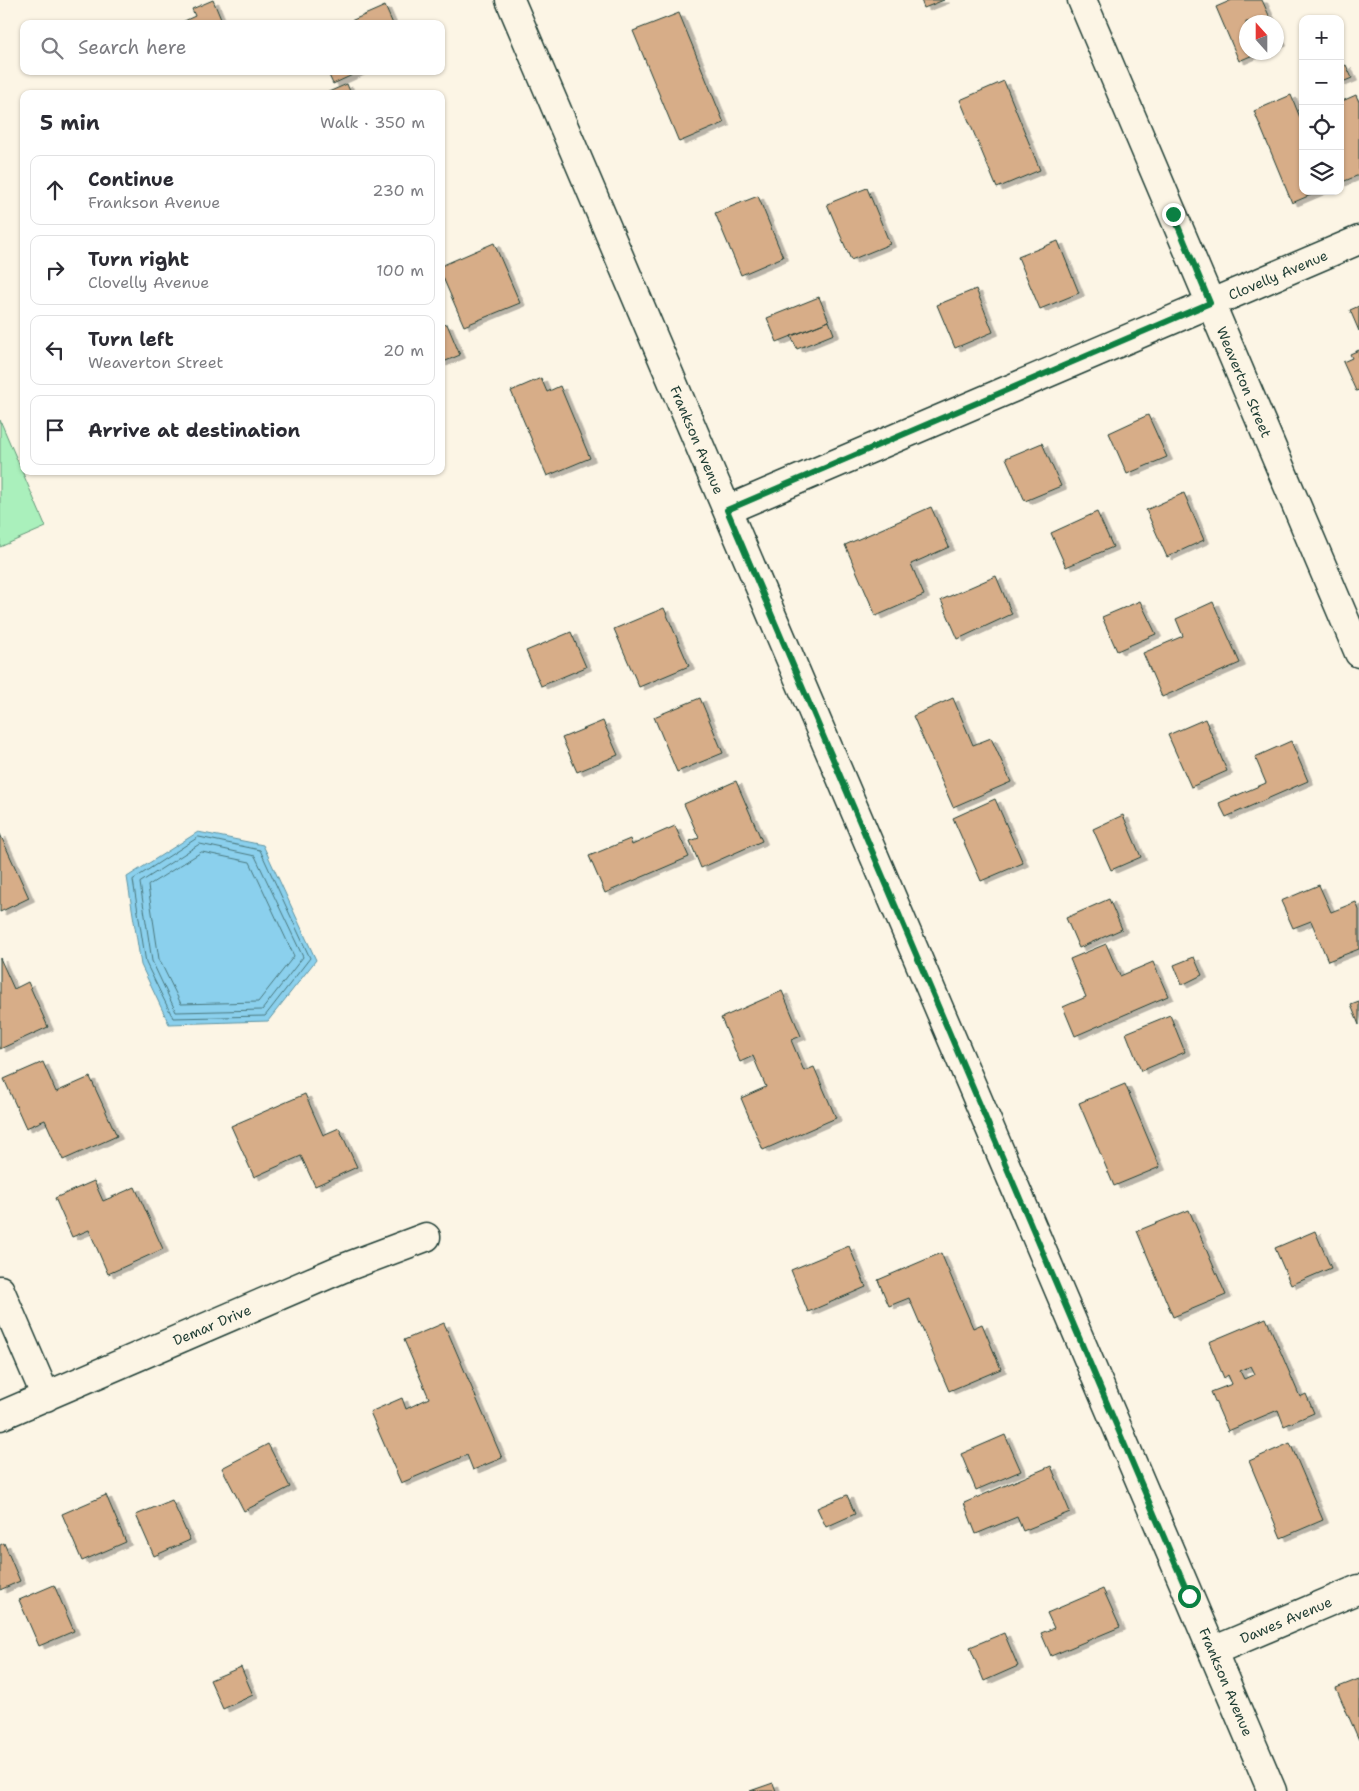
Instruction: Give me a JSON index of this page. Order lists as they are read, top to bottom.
{
  "streets": {
    "street": [
      "Clovelly Avenue",
      "Weaverton Street",
      "Frankson Avenue",
      "Demar Drive",
      "Dawes Avenue"
    ]
  },
  "crossings": [
    ["Clovelly Avenue", "Weaverton Street"],
    ["Clovelly Avenue", "Frankson Avenue"],
    ["Frankson Avenue", "Dawes Avenue"]
  ],
  "north": "top",
  "page": {
    "map_buttons": ["+", "−"],
    "search": "Search here",
    "heading": ["5 min", "Walk · 350 m"],
    "list": [
      ["Continue", "Frankson Avenue", "230 m"],
      ["Turn right", "Clovelly Avenue", "100 m"],
      ["Turn left", "Weaverton Street", "20 m"],
      "Arrive at destination"
    ]
  }
}
